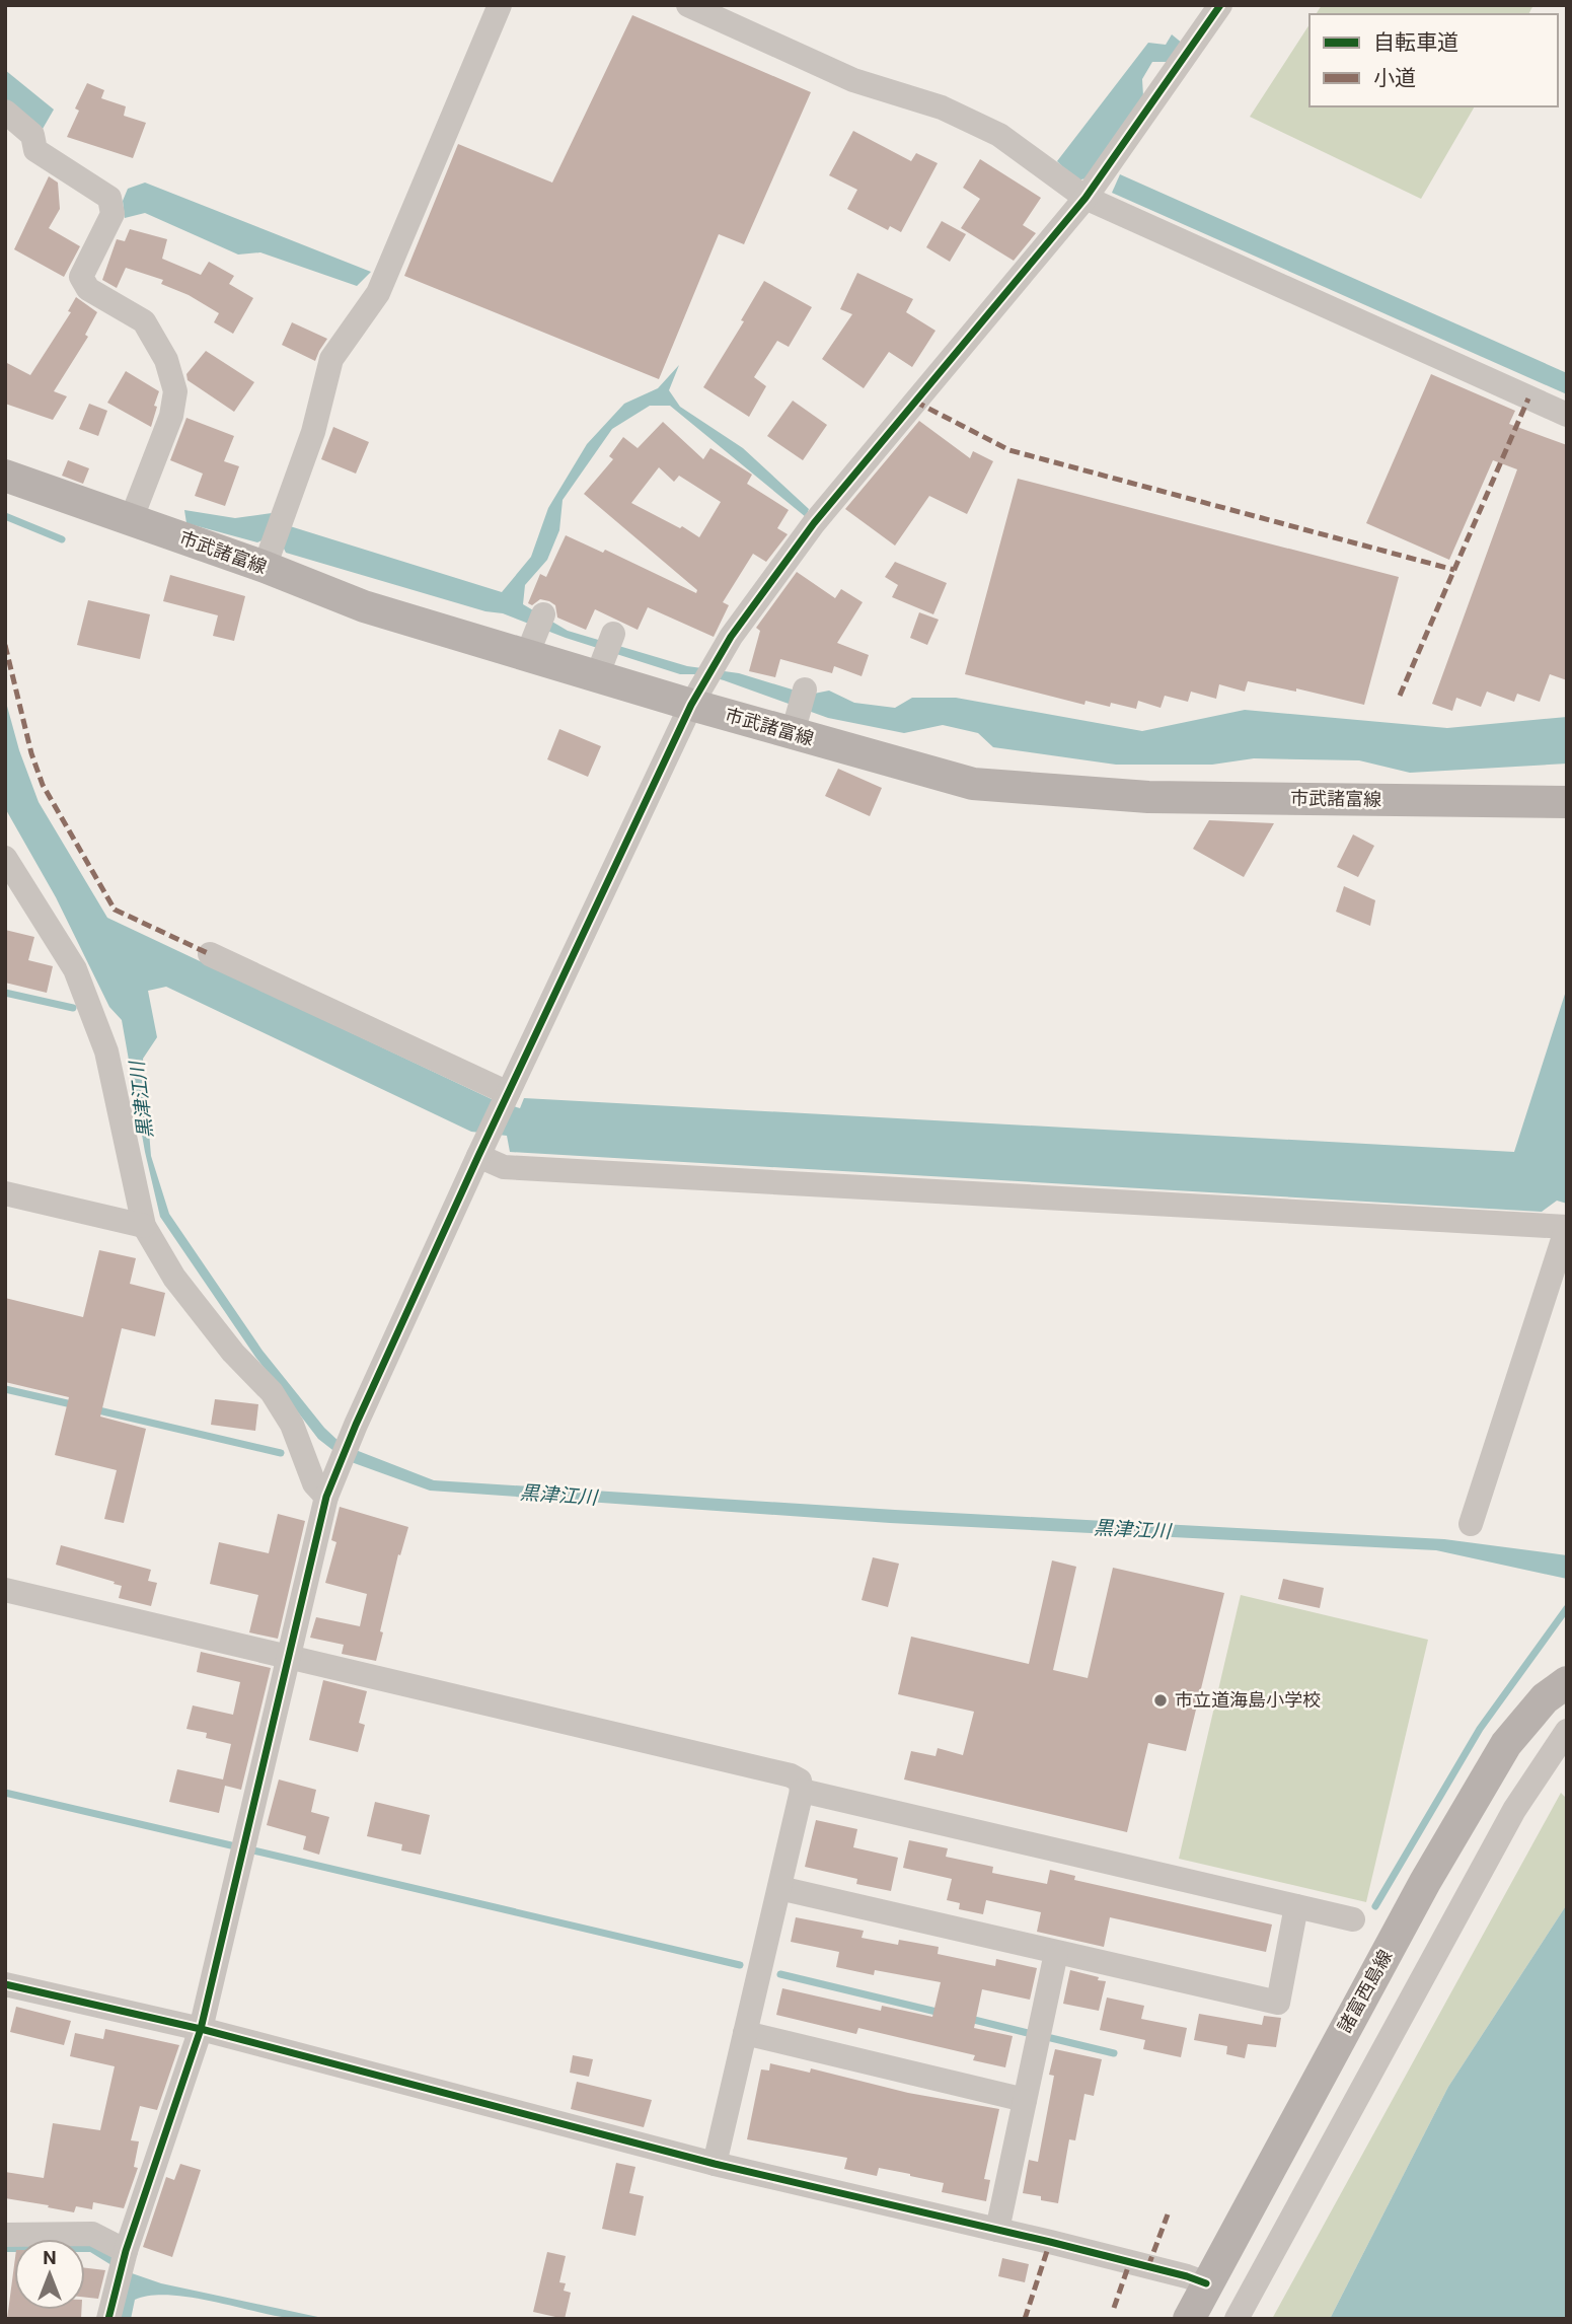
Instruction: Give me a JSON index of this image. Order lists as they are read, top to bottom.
{
  "streets": {
    "main road": ["市武諸富線", "諸富西島線"]
  },
  "water": ["黒津江川"],
  "places": ["市立道海島小学校"],
  "legend": ["自転車道", "小道"],
  "north": "top"
}
